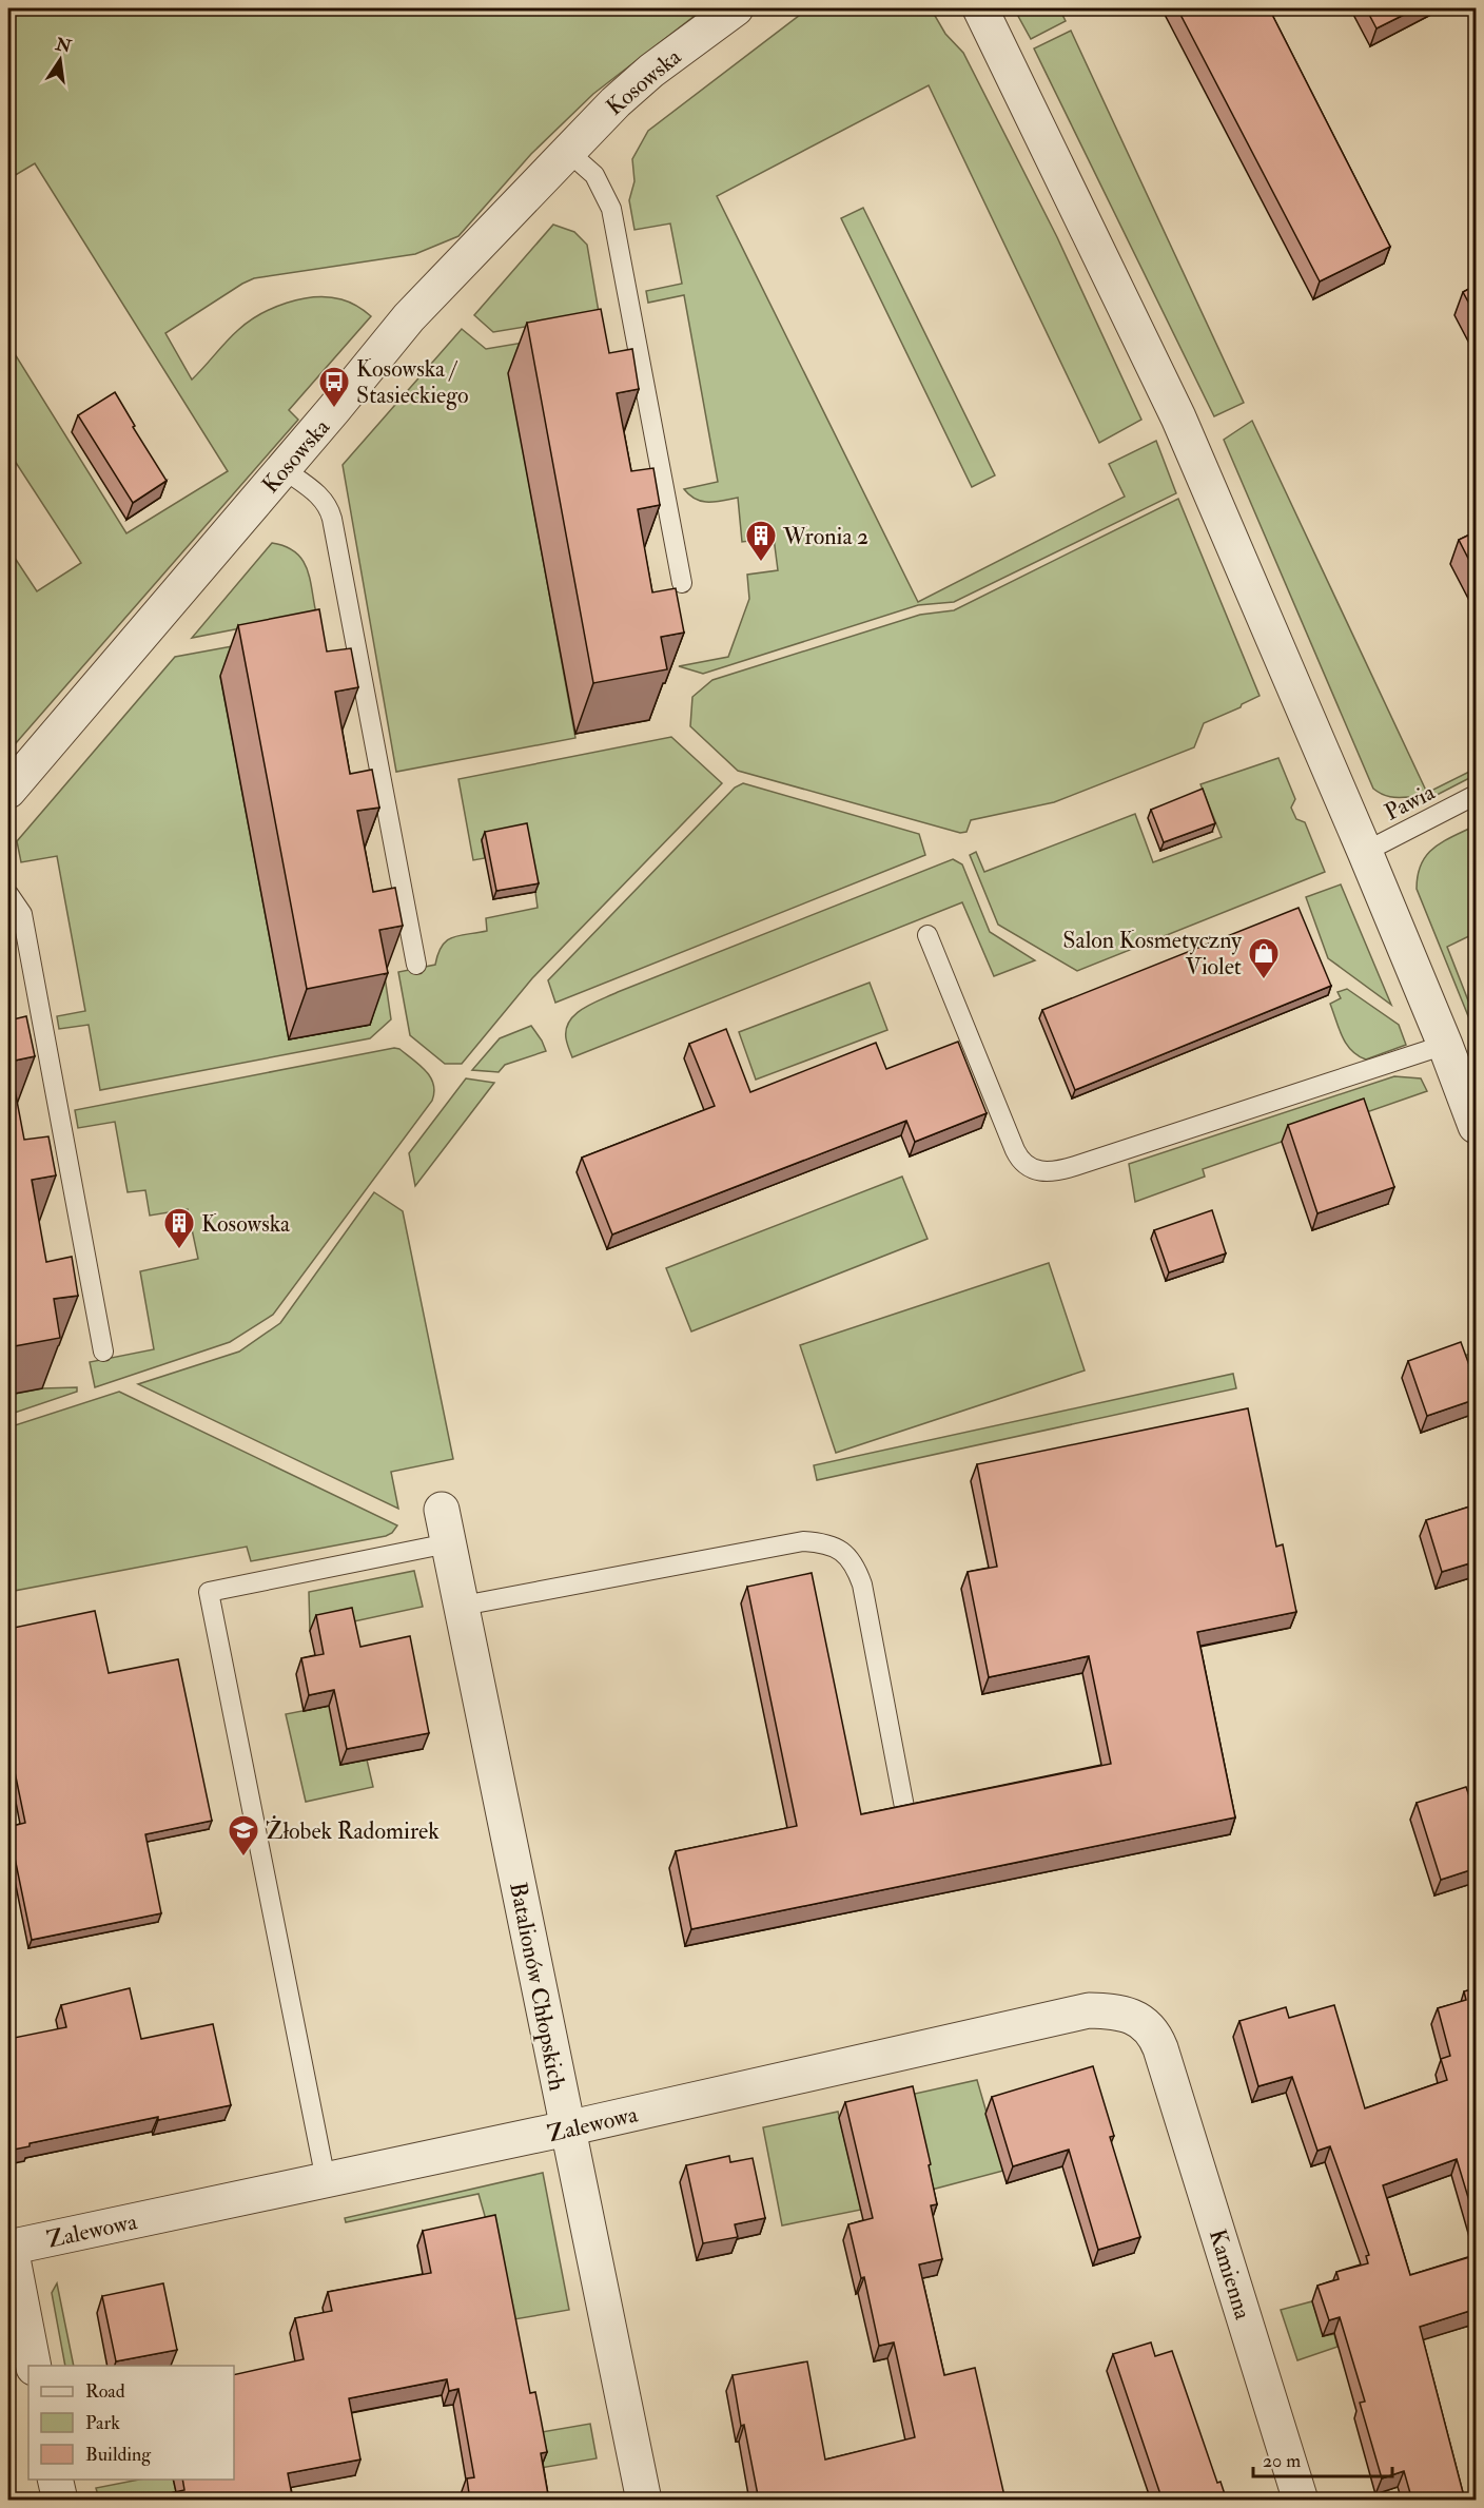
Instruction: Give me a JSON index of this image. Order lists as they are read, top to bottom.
{
  "streets": {
    "street": [
      "Kosowska",
      "Batalionów Chłopskich",
      "Zalewowa",
      "Kamienna"
    ],
    "lane": ["Pawia"]
  },
  "crossings": [
    ["Batalionów Chłopskich", "Zalewowa"],
    ["Zalewowa", "Kamienna"]
  ],
  "places": {
    "bus stop": ["Kosowska / Stasieckiego"],
    "building": ["Wronia 2", "Kosowska"],
    "shop": ["Salon Kosmetyczny Violet"],
    "school or university": ["Żłobek Radomirek"]
  },
  "legend": ["Road", "Park", "Building"],
  "scale_bar": "20 m",
  "north": "top"
}
